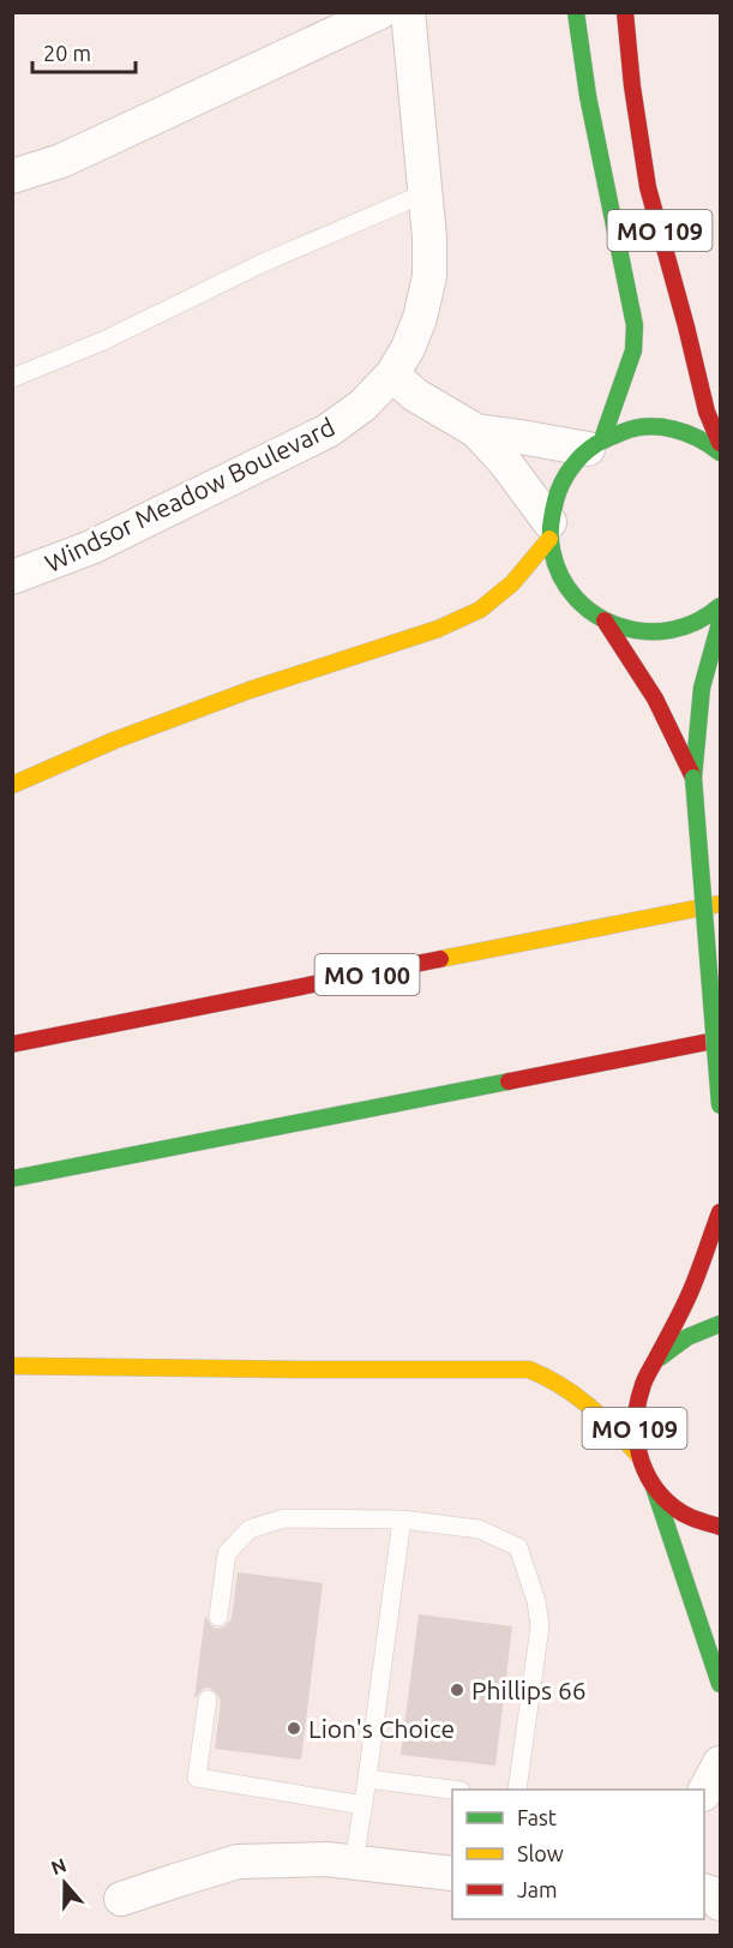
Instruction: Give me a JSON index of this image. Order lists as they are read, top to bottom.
{
  "streets": {
    "main road": ["MO 109", "MO 100"],
    "street": ["Windsor Meadow Boulevard"]
  },
  "places": ["Phillips 66", "Lion's Choice"],
  "legend": ["Fast", "Slow", "Jam"],
  "scale_bar": "20 m",
  "north": "top"
}
